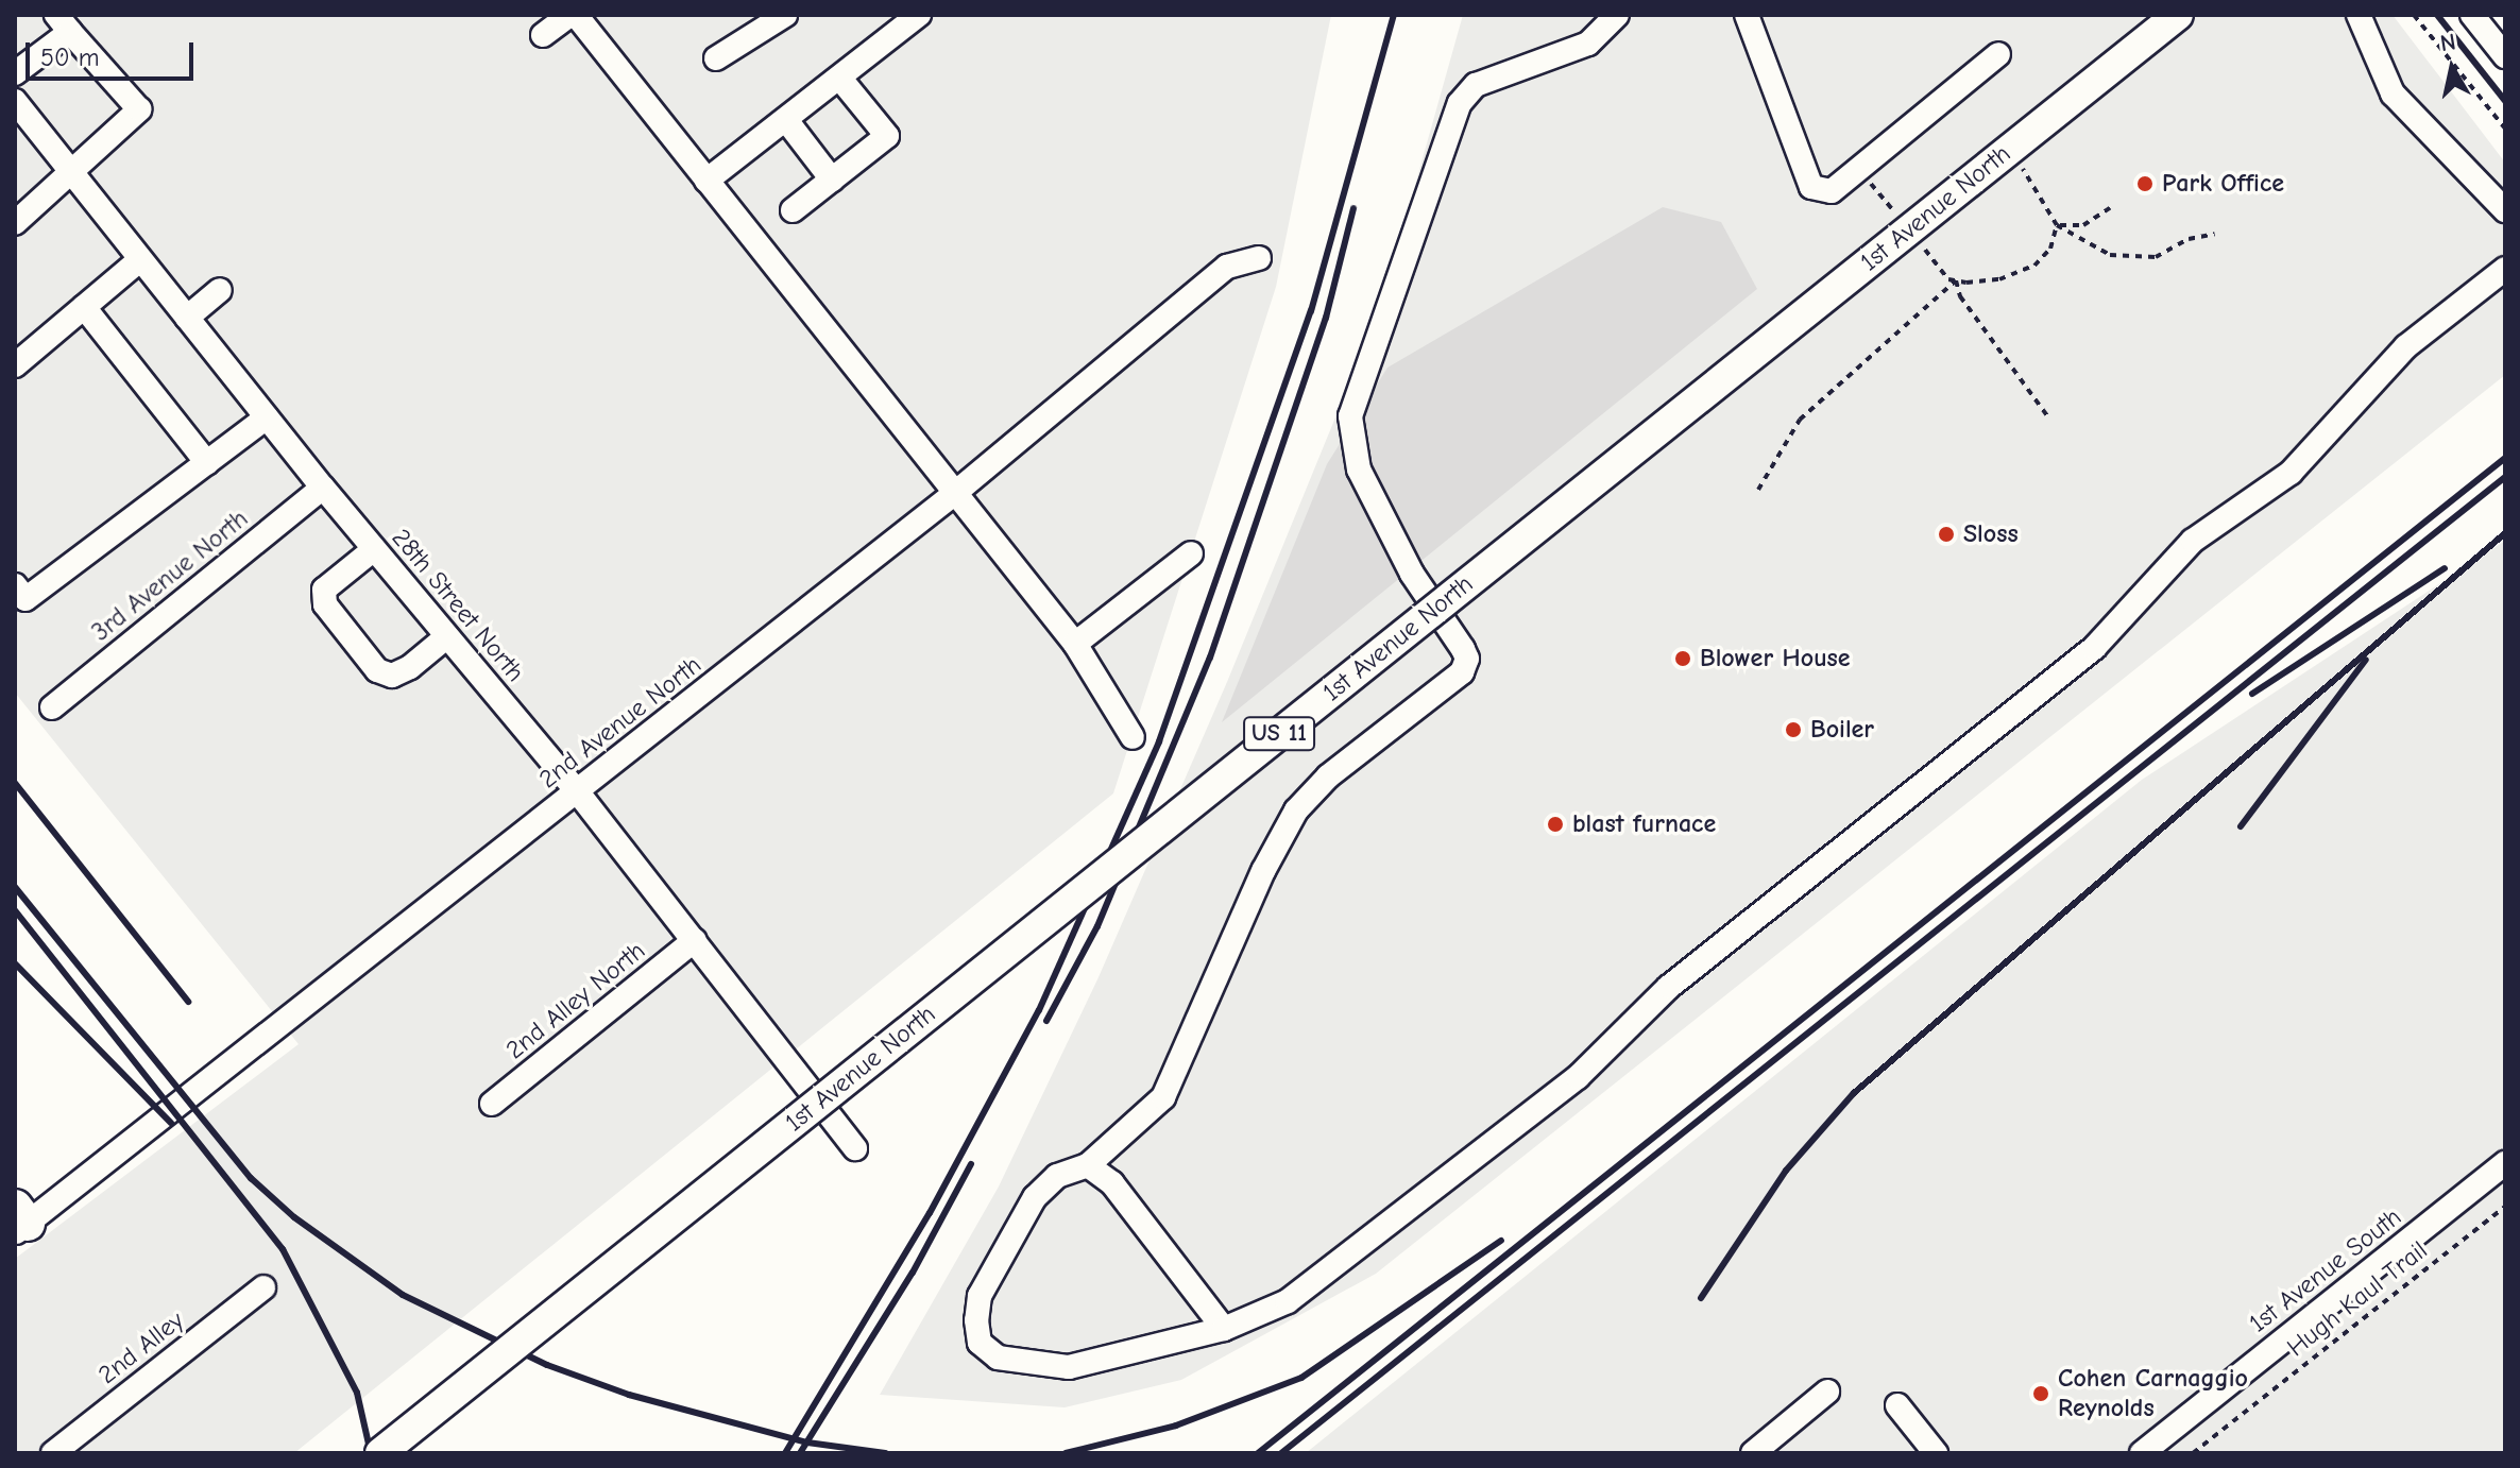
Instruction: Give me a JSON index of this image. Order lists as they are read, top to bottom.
{
  "streets": {
    "main road": ["1st Avenue North", "US 11"],
    "street": [
      "3rd Avenue North",
      "28th Street North",
      "2nd Avenue North",
      "2nd Alley North",
      "1st Avenue South",
      "2nd Alley"
    ],
    "path": ["Hugh Kaul Trail"]
  },
  "crossings": [
    ["3rd Avenue North", "28th Street North"],
    ["28th Street North", "2nd Avenue North"],
    ["28th Street North", "2nd Alley North"]
  ],
  "places": [
    "Park Office",
    "Sloss",
    "Blower House",
    "Boiler",
    "blast furnace",
    "Cohen Carnaggio Reynolds"
  ],
  "scale_bar": "50 m",
  "north": "top"
}
